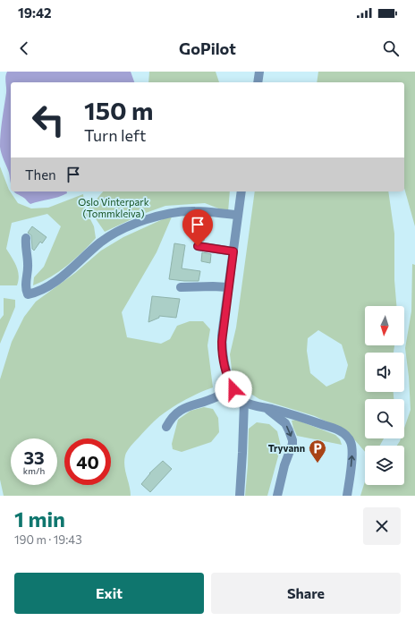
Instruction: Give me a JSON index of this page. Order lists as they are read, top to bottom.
{
  "parks": ["Oslo Vinterpark (Tommkleiva)"],
  "places": {
    "parking": ["Tryvann"]
  },
  "north": "bottom",
  "page": {
    "status": "19:42",
    "header": "GoPilot",
    "turn": ["150 m", "Turn left"],
    "then": "Then",
    "speed": "33 km/h",
    "limit": "40",
    "heading": ["1 min", "190 m · 19:43"],
    "buttons": ["Exit", "Share"]
  }
}
